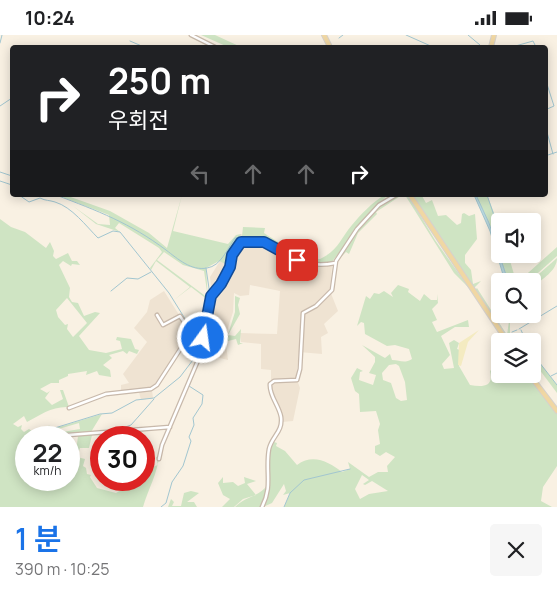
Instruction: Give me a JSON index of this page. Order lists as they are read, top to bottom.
{
  "page": {
    "status": "10:24",
    "turn": ["250 m", "우회전"],
    "speed": "22 km/h",
    "limit": "30",
    "heading": ["1 분", "390 m · 10:25"]
  }
}
